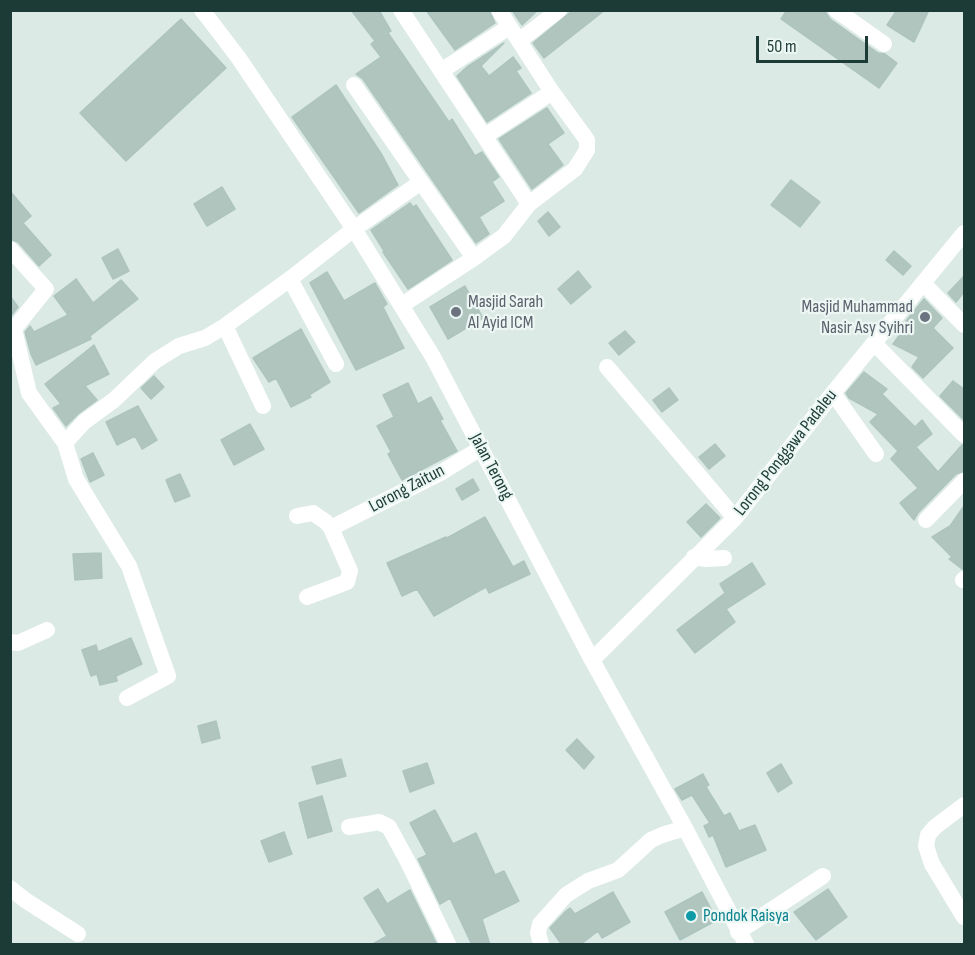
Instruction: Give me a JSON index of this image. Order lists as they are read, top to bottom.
{
  "streets": {
    "street": ["Lorong Ponggawa Padaleu", "Jalan Terong", "Lorong Zaitun"]
  },
  "crossings": [
    ["Lorong Ponggawa Padaleu", "Jalan Terong"],
    ["Jalan Terong", "Lorong Zaitun"]
  ],
  "places": ["Masjid Sarah Al Ayid ICM", "Masjid Muhammad Nasir Asy Syihri", "Pondok Raisya"],
  "scale_bar": "50 m"
}
